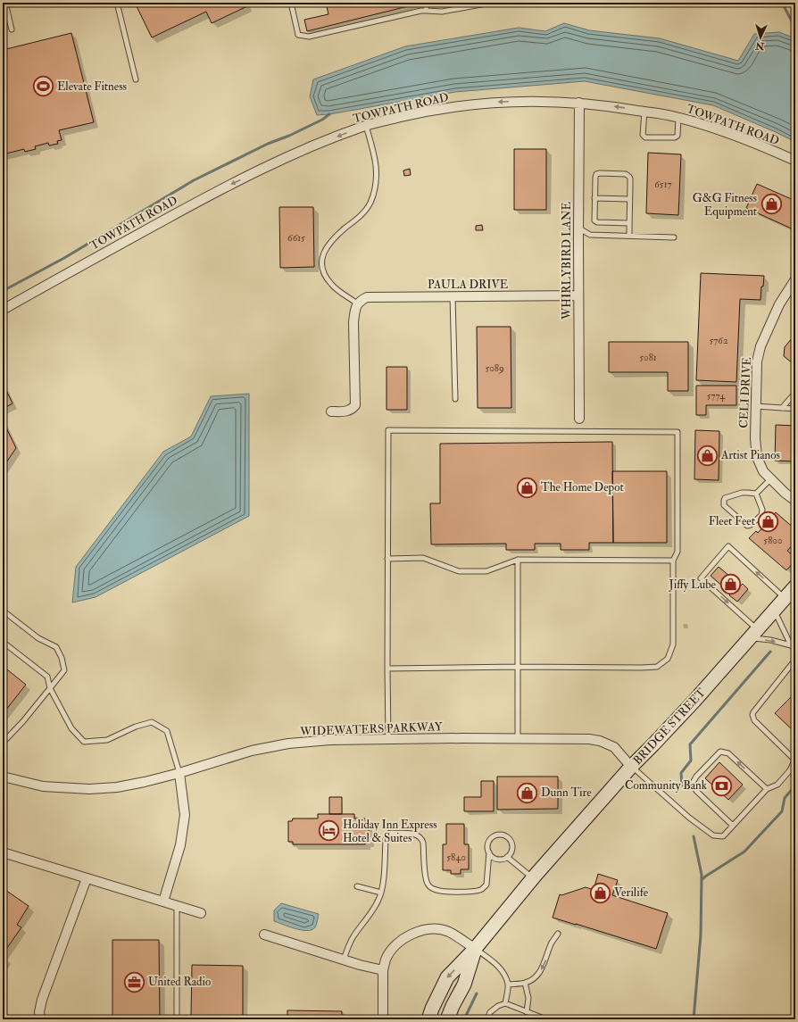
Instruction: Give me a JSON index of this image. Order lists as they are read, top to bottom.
{
  "streets": {
    "main road": ["BRIDGE STREET"],
    "street": [
      "TOWPATH ROAD",
      "WHIRLYBIRD LANE",
      "PAULA DRIVE",
      "CELI DRIVE",
      "WIDEWATERS PARKWAY"
    ]
  },
  "crossings": [
    ["TOWPATH ROAD", "WHIRLYBIRD LANE"],
    ["WHIRLYBIRD LANE", "PAULA DRIVE"],
    ["BRIDGE STREET", "WIDEWATERS PARKWAY"]
  ],
  "one_way": ["TOWPATH ROAD"],
  "places": {
    "sports": ["Elevate Fitness"],
    "shop": [
      "G&G Fitness Equipment",
      "Artist Pianos",
      "The Home Depot",
      "Fleet Feet",
      "Jiffy Lube",
      "Dunn Tire",
      "Verilife"
    ],
    "bank": ["Community Bank"],
    "hotel": ["Holiday Inn Express Hotel & Suites"],
    "office": ["United Radio"]
  },
  "house_numbers": [
    "6517",
    "6615",
    "5762",
    "5081",
    "5089",
    "5774",
    "5800",
    "5840"
  ],
  "north": "bottom"
}
